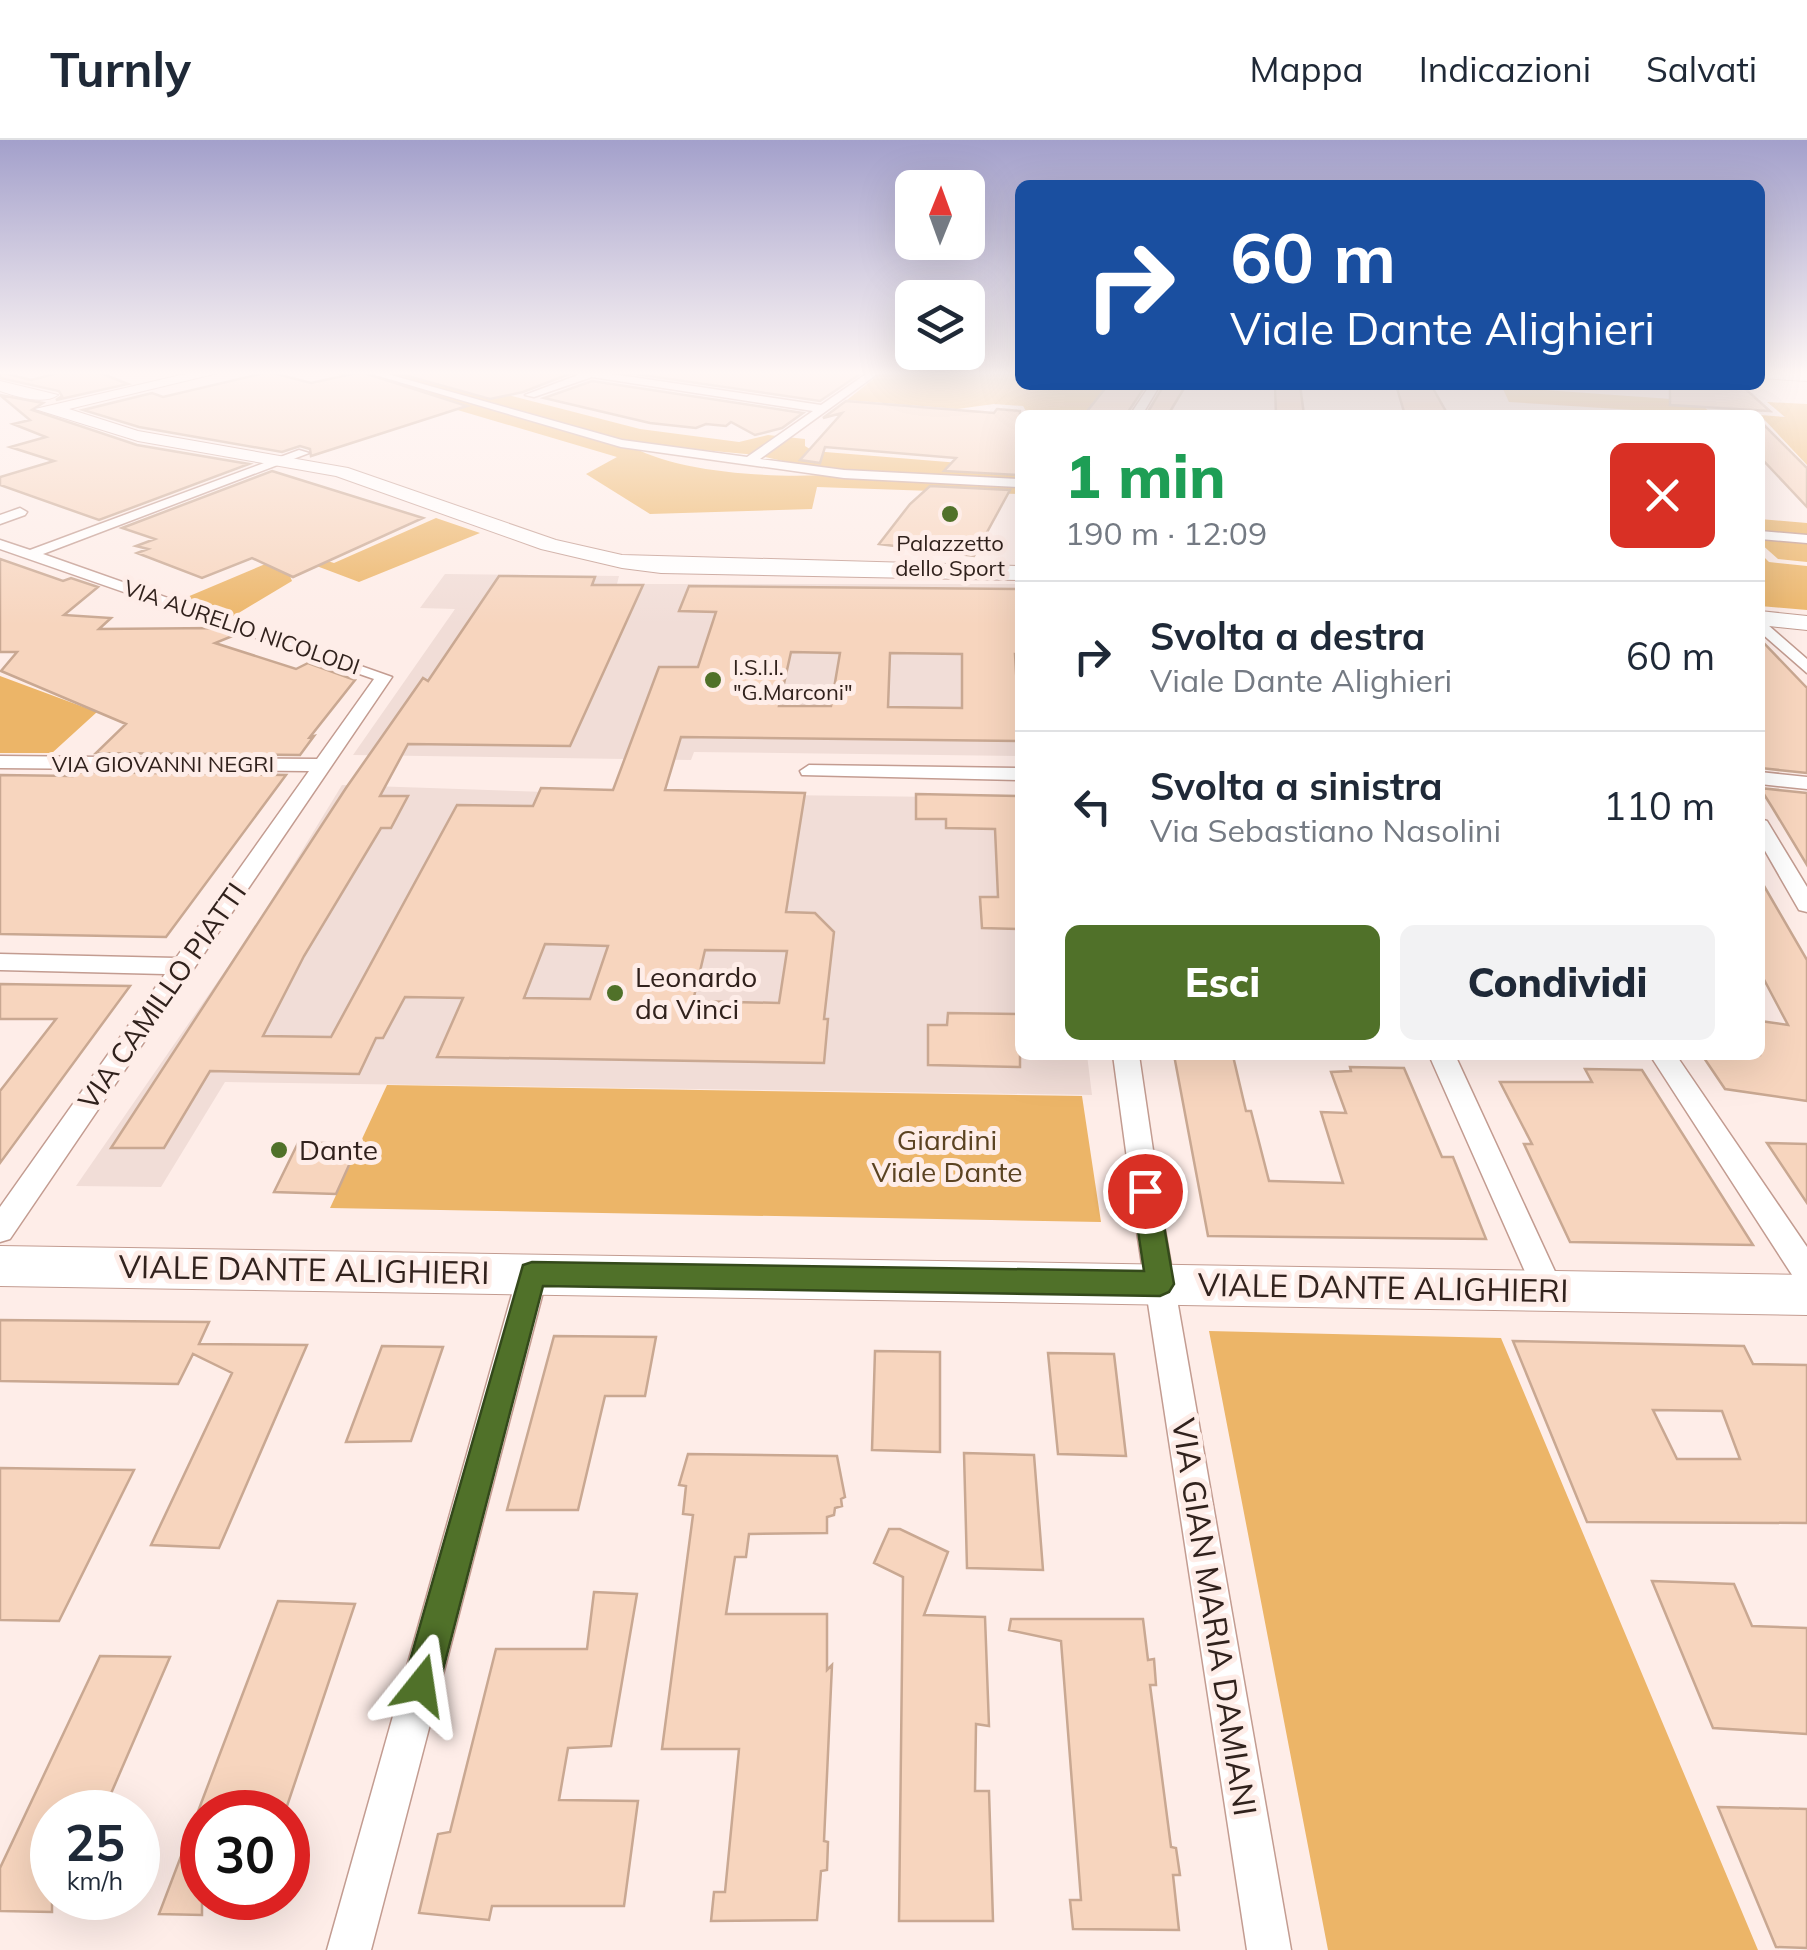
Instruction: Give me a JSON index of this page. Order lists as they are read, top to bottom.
{
  "streets": {
    "main road": ["VIALE DANTE ALIGHIERI"],
    "street": [
      "VIA AURELIO NICOLODI",
      "VIA GIOVANNI NEGRI",
      "VIA CAMILLO PIATTI",
      "VIA GIAN MARIA DAMIANI"
    ]
  },
  "crossings": [
    ["VIA AURELIO NICOLODI", "VIA GIOVANNI NEGRI"],
    ["VIA AURELIO NICOLODI", "VIA CAMILLO PIATTI"],
    ["VIA GIOVANNI NEGRI", "VIA CAMILLO PIATTI"],
    ["VIALE DANTE ALIGHIERI", "VIA GIAN MARIA DAMIANI"]
  ],
  "parks": ["Giardini Viale Dante"],
  "places": [
    "Palazzetto dello Sport",
    "I.S.I.I. \"G.Marconi\"",
    "Leonardo da Vinci",
    "Dante"
  ],
  "north": "top",
  "page": {
    "header": "Turnly",
    "nav": ["Mappa", "Indicazioni", "Salvati"],
    "turn": ["60 m", "Viale Dante Alighieri"],
    "heading": ["1 min", "190 m · 12:09"],
    "list": [
      {
        "name": "Svolta a destra",
        "note": "Viale Dante Alighieri",
        "value": "60 m"
      },
      {
        "name": "Svolta a sinistra",
        "note": "Via Sebastiano Nasolini",
        "value": "110 m"
      }
    ],
    "buttons": ["Esci", "Condividi"],
    "speed": "25 km/h",
    "limit": "30"
  }
}
